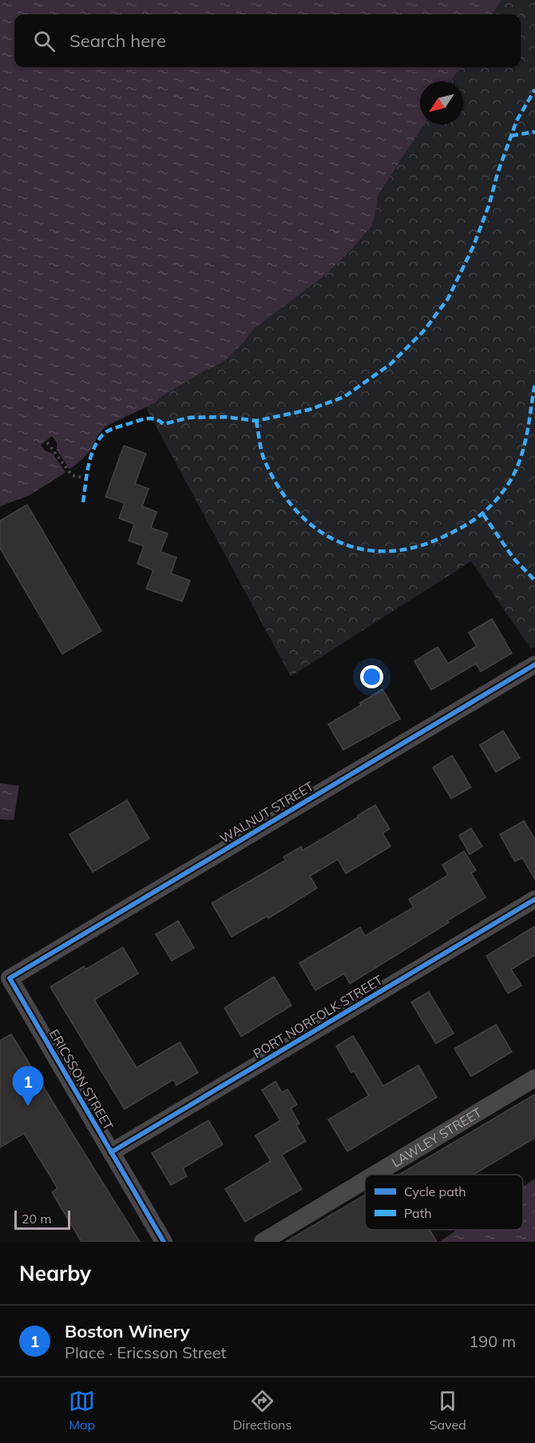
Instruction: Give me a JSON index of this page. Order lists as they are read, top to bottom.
{
  "streets": {
    "street": [
      "WALNUT STREET",
      "PORT NORFOLK STREET",
      "ERICSSON STREET",
      "LAWLEY STREET"
    ]
  },
  "crossings": [
    ["WALNUT STREET", "ERICSSON STREET"],
    ["PORT NORFOLK STREET", "ERICSSON STREET"]
  ],
  "legend": ["Cycle path", "Path"],
  "scale_bar": "20 m",
  "north": "bottom left",
  "page": {
    "search": "Search here",
    "pins": "1",
    "scale": "20 m",
    "heading": "Nearby",
    "list": [
      {
        "mark": "1",
        "name": "Boston Winery",
        "note": "Place · Ericsson Street",
        "value": "190 m"
      }
    ],
    "nav": ["Map", "Directions", "Saved"]
  }
}
